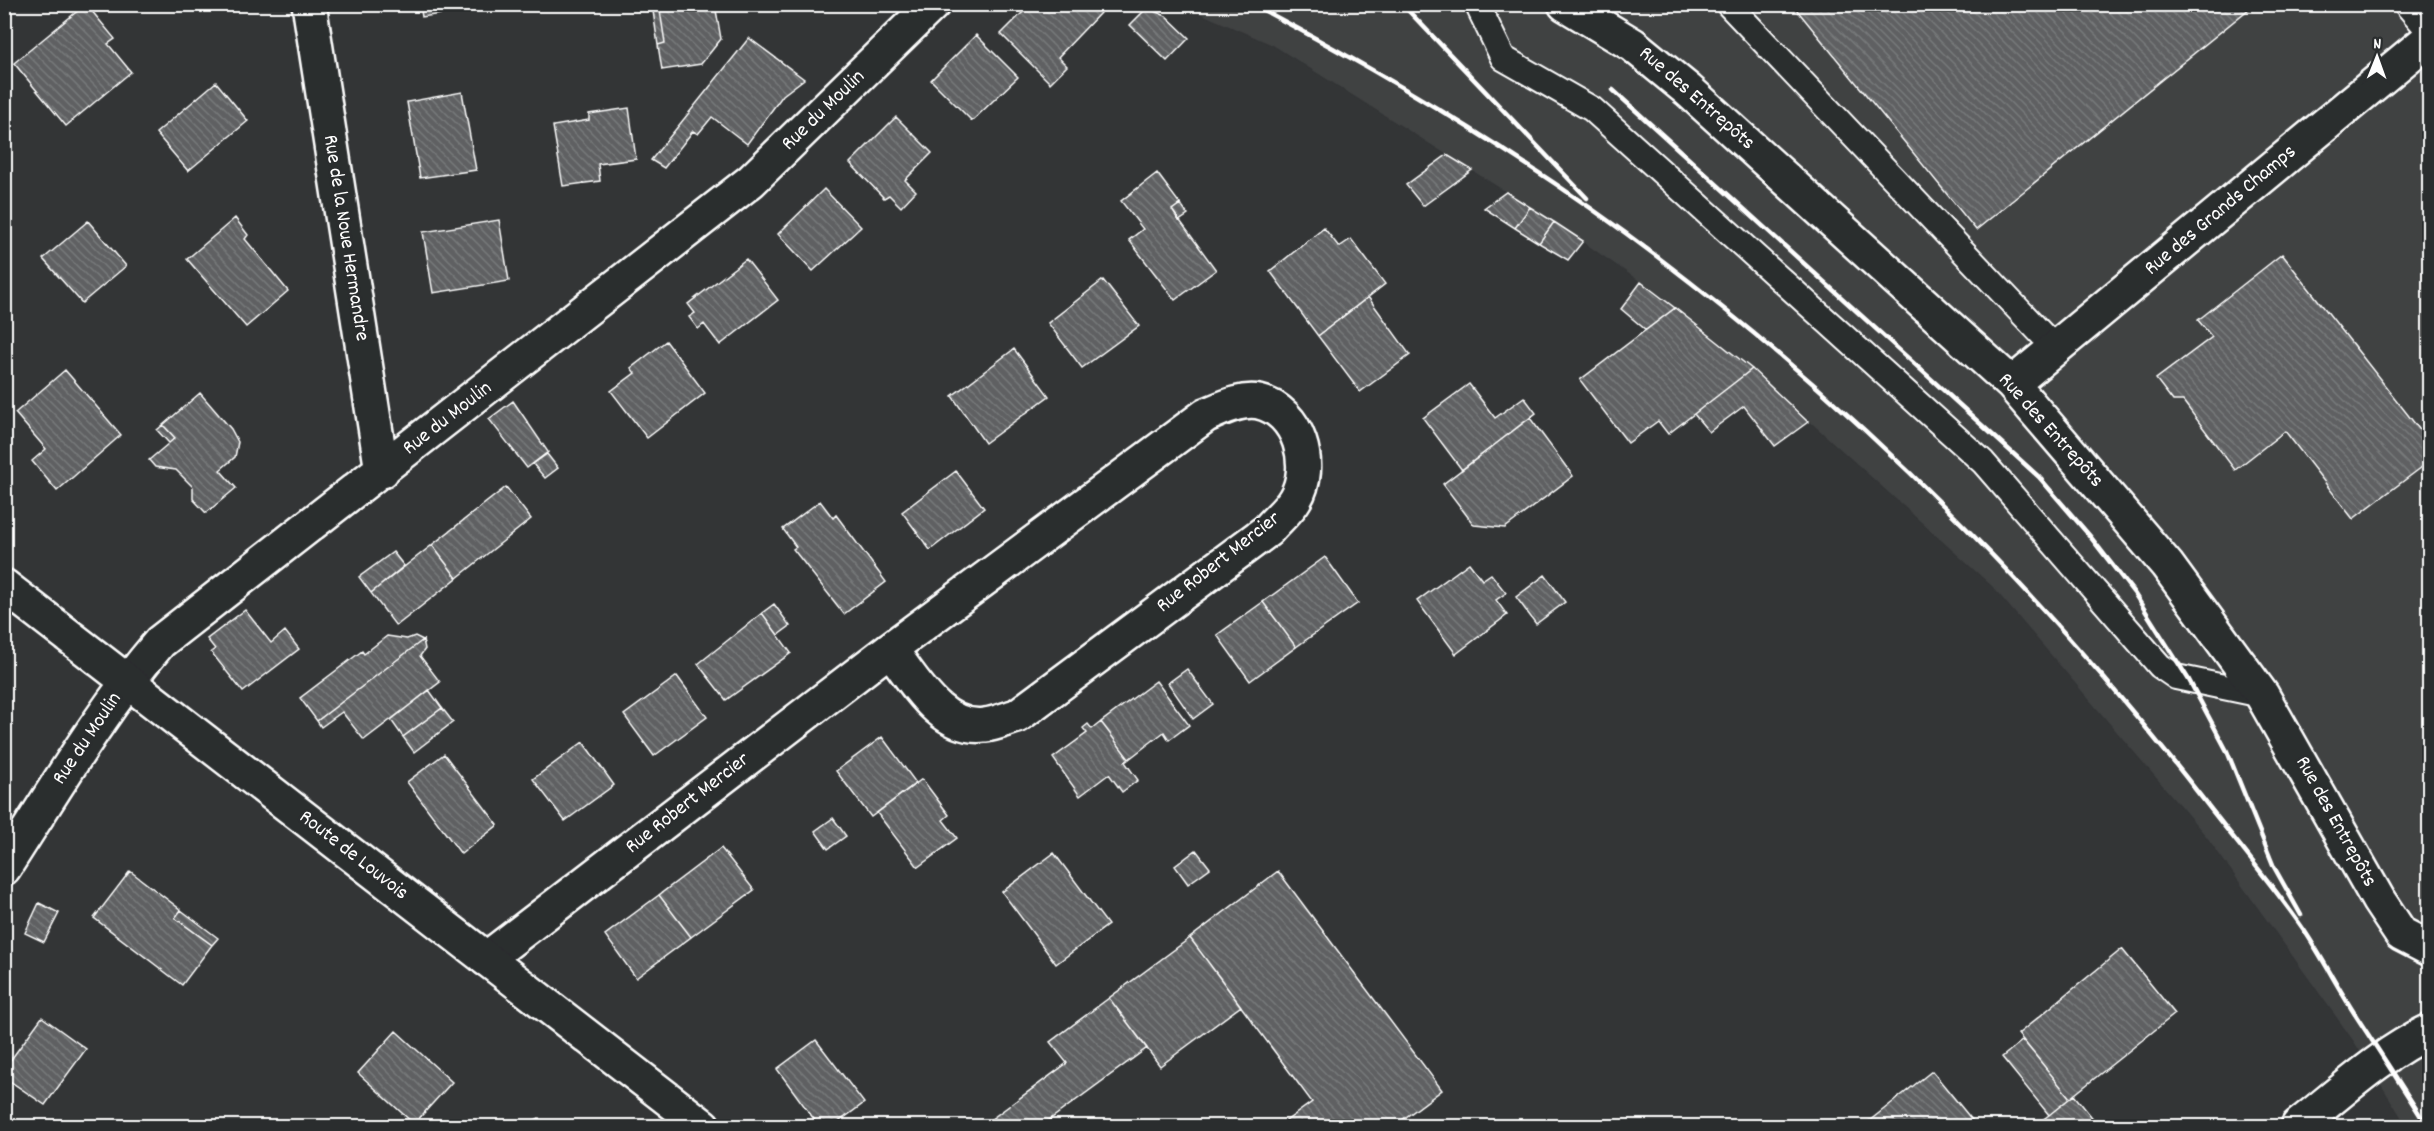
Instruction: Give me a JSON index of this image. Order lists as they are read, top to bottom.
{
  "streets": {
    "street": [
      "Rue des Entrepôts",
      "Rue du Moulin",
      "Rue des Grands Champs",
      "Rue de la Noue Hermandre",
      "Rue Robert Mercier",
      "Route de Louvois"
    ]
  },
  "crossings": [
    ["Rue des Entrepôts", "Rue des Grands Champs"],
    ["Rue du Moulin", "Rue de la Noue Hermandre"],
    ["Rue du Moulin", "Route de Louvois"],
    ["Rue Robert Mercier", "Route de Louvois"]
  ],
  "north": "top"
}
